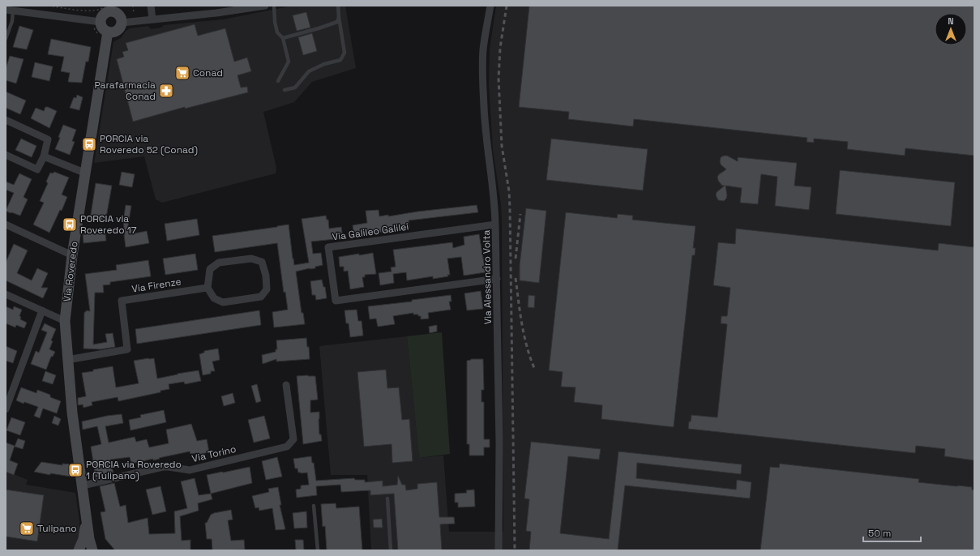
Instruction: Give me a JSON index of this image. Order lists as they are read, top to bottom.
{
  "streets": {
    "main road": ["Via Roveredo"],
    "street": [
      "Via Galileo Galilei",
      "Via Alessandro Volta",
      "Via Firenze",
      "Via Torino"
    ]
  },
  "crossings": [
    ["Via Galileo Galilei", "Via Alessandro Volta"],
    ["Via Roveredo", "Via Firenze"],
    ["Via Roveredo", "Via Torino"]
  ],
  "places": {
    "supermarket": ["Conad", "Tulipano"],
    "pharmacy": ["Parafarmacia Conad"],
    "bus stop": ["PORCIA via Roveredo 52 (Conad)", "PORCIA via Roveredo 17", "PORCIA via Roveredo 1 (Tulipano)"]
  },
  "scale_bar": "50 m",
  "north": "top"
}
